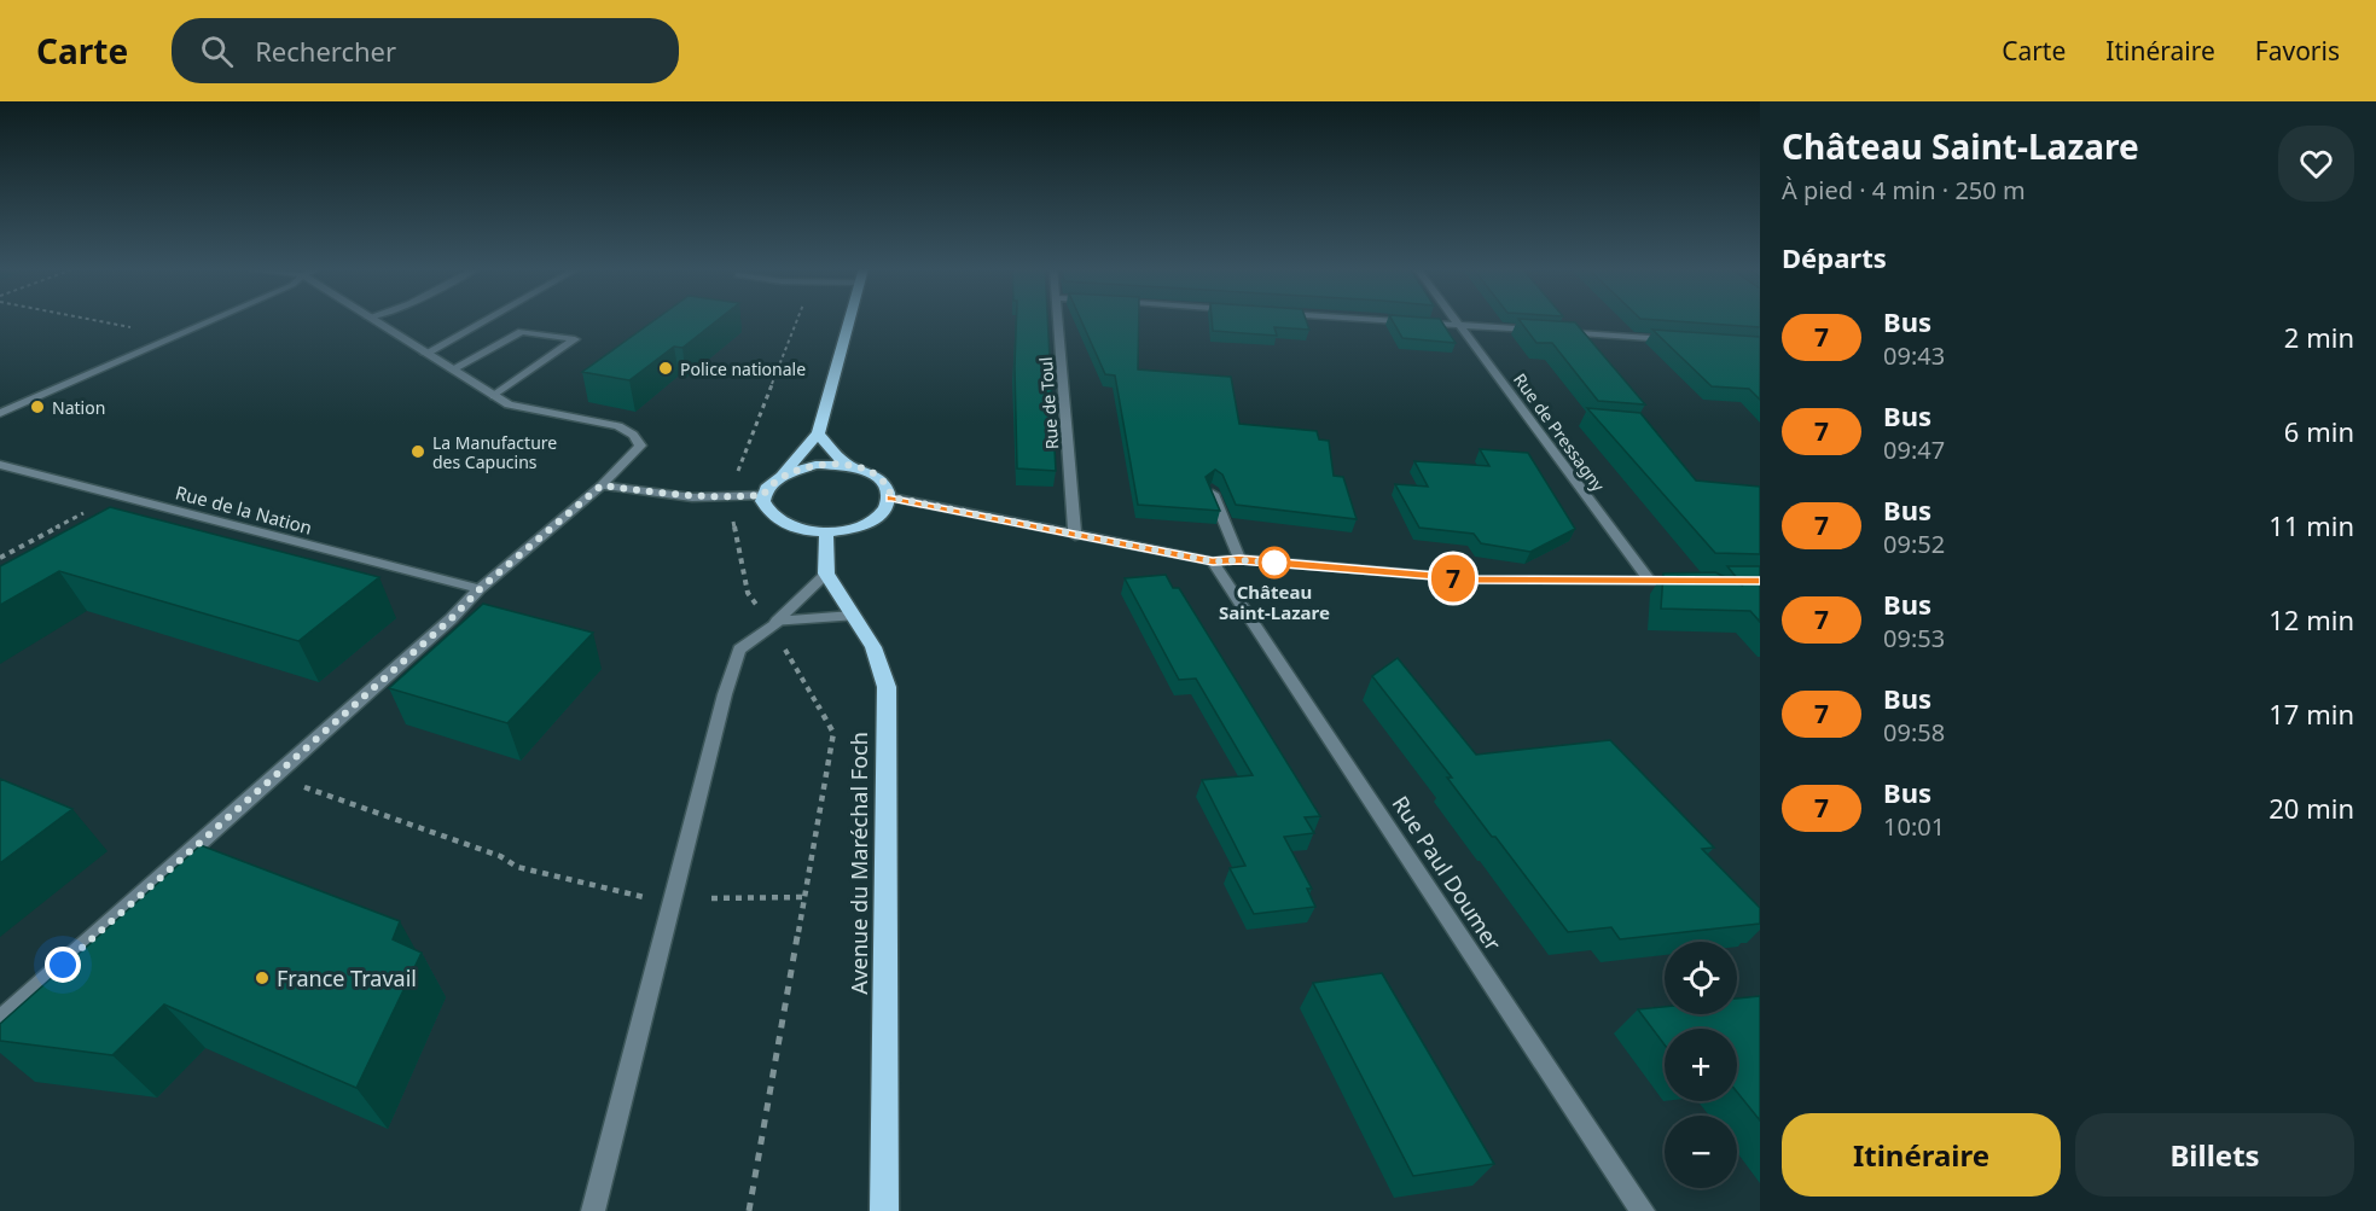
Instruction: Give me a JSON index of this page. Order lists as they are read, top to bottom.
{
  "streets": {
    "main road": ["Avenue du Maréchal Foch"],
    "street": [
      "Rue de Toul",
      "Rue de Pressagny",
      "Rue de la Nation",
      "Rue Paul Doumer"
    ]
  },
  "places": [
    "Police nationale",
    "Nation",
    "La Manufacture des Capucins",
    "Château Saint-Lazare",
    "France Travail"
  ],
  "lines": ["bus line 7"],
  "page": {
    "header": "Carte",
    "search": "Rechercher",
    "nav": ["Carte", "Itinéraire", "Favoris"],
    "on_map": "7",
    "heading": [
      ["Château Saint-Lazare", "À pied · 4 min · 250 m"],
      "Départs"
    ],
    "list": [
      {
        "mark": "7",
        "name": "Bus",
        "note": "09:43",
        "value": "2 min"
      },
      {
        "mark": "7",
        "name": "Bus",
        "note": "09:47",
        "value": "6 min"
      },
      {
        "mark": "7",
        "name": "Bus",
        "note": "09:52",
        "value": "11 min"
      },
      {
        "mark": "7",
        "name": "Bus",
        "note": "09:53",
        "value": "12 min"
      },
      {
        "mark": "7",
        "name": "Bus",
        "note": "09:58",
        "value": "17 min"
      },
      {
        "mark": "7",
        "name": "Bus",
        "note": "10:01",
        "value": "20 min"
      }
    ],
    "map_buttons": ["+", "−"],
    "buttons": ["Itinéraire", "Billets"]
  }
}
